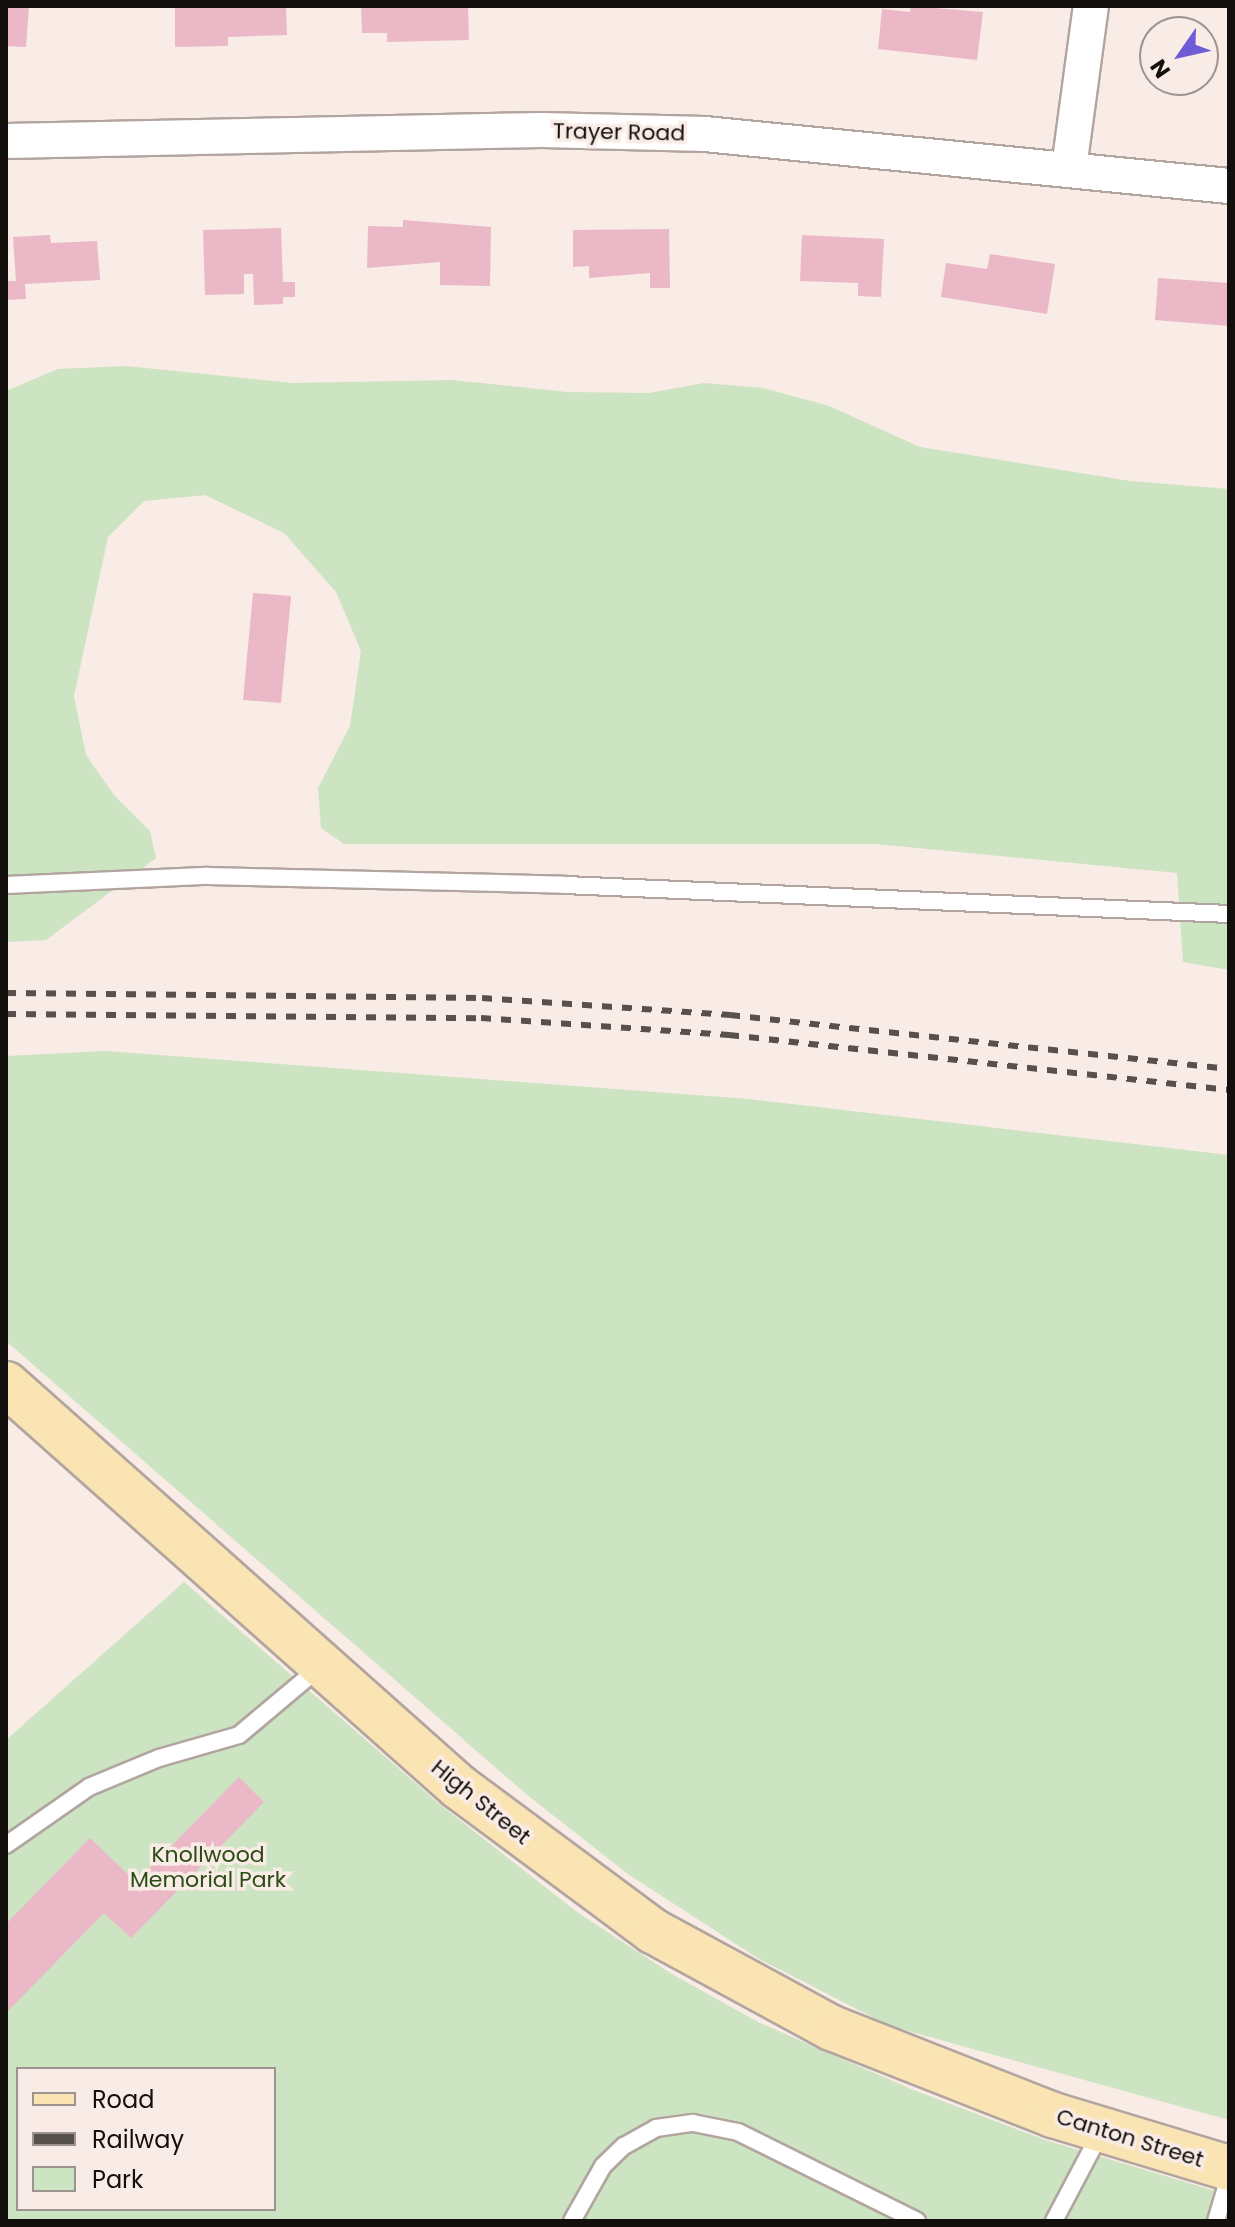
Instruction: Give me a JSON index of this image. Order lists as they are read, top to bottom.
{
  "streets": {
    "street": ["Trayer Road", "High Street", "Canton Street"]
  },
  "crossings": [
    ["High Street", "Canton Street"]
  ],
  "parks": ["Knollwood Memorial Park"],
  "legend": ["Road", "Railway", "Park"],
  "north": "bottom left"
}
